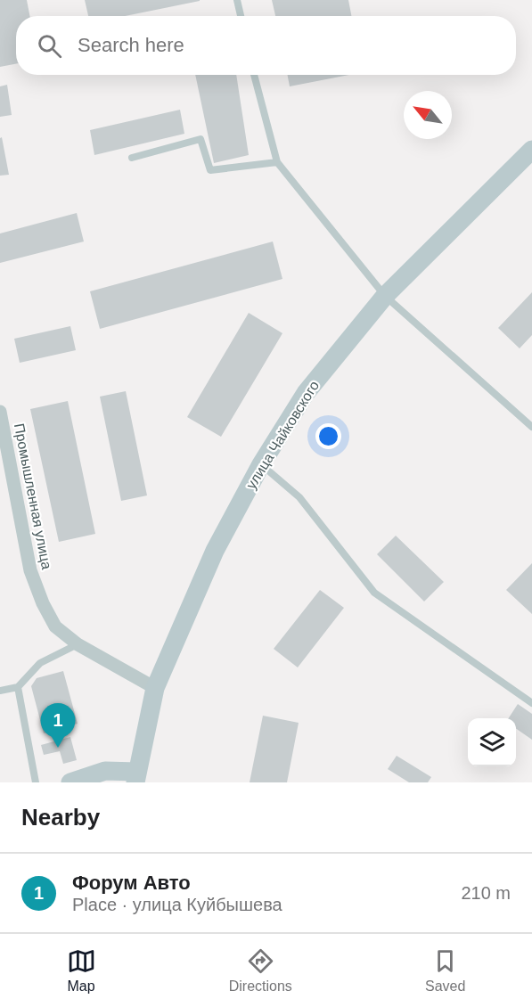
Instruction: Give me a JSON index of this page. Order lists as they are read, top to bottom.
{
  "streets": {
    "main road": ["улица Чайковского"],
    "street": ["Промышленная улица"]
  },
  "crossings": [
    ["улица Чайковского", "Промышленная улица"]
  ],
  "north": "top left",
  "page": {
    "search": "Search here",
    "pins": "1",
    "heading": "Nearby",
    "list": [
      {
        "mark": "1",
        "name": "Форум Авто",
        "note": "Place · улица Куйбышева",
        "value": "210 m"
      }
    ],
    "nav": ["Map", "Directions", "Saved"]
  }
}
